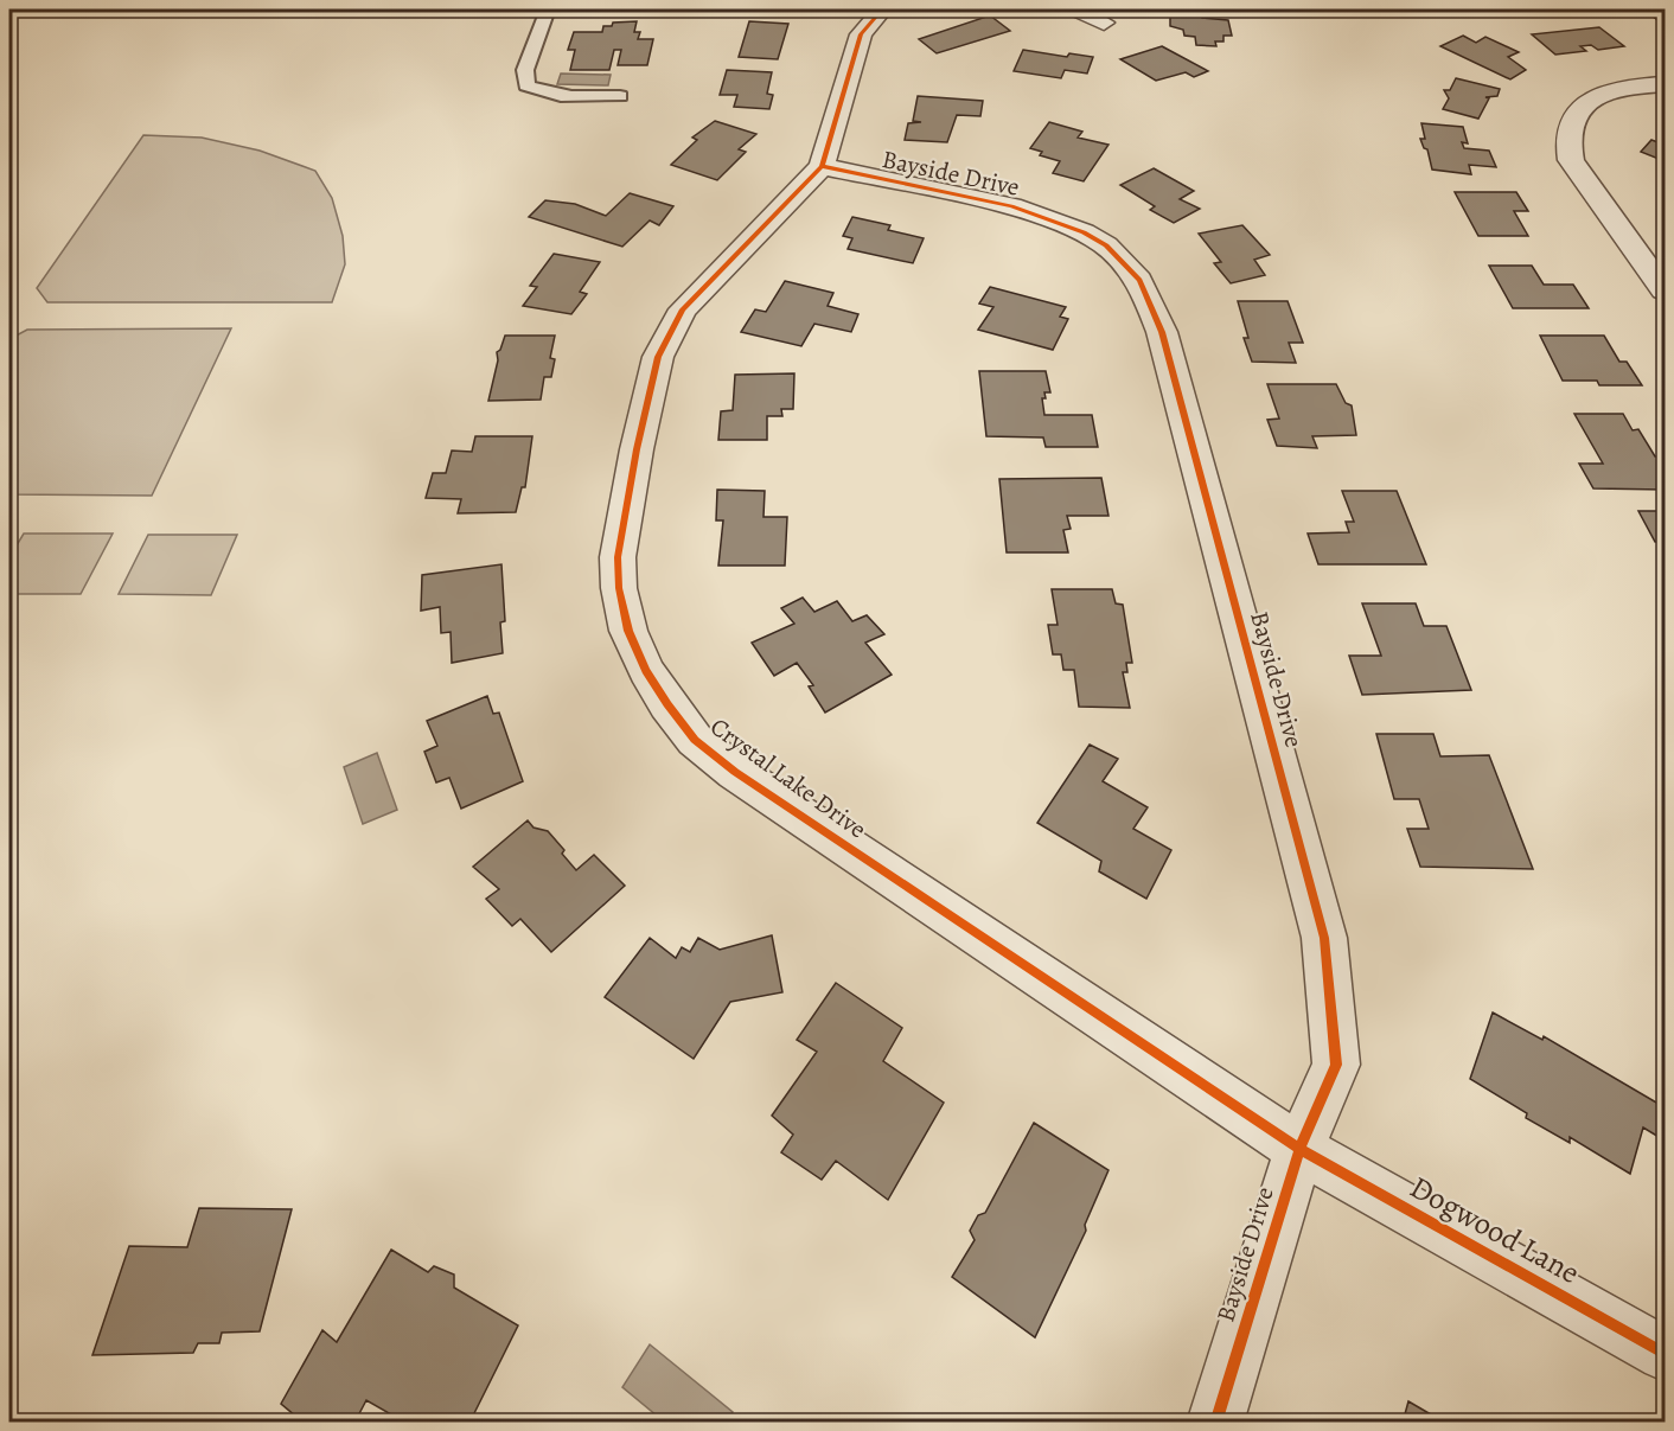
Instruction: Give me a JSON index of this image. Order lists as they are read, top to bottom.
{
  "streets": {
    "street": ["Bayside Drive", "Crystal Lake Drive", "Dogwood Lane"]
  },
  "crossings": [
    ["Bayside Drive", "Crystal Lake Drive"],
    ["Bayside Drive", "Dogwood Lane"],
    ["Crystal Lake Drive", "Dogwood Lane"]
  ]
}
